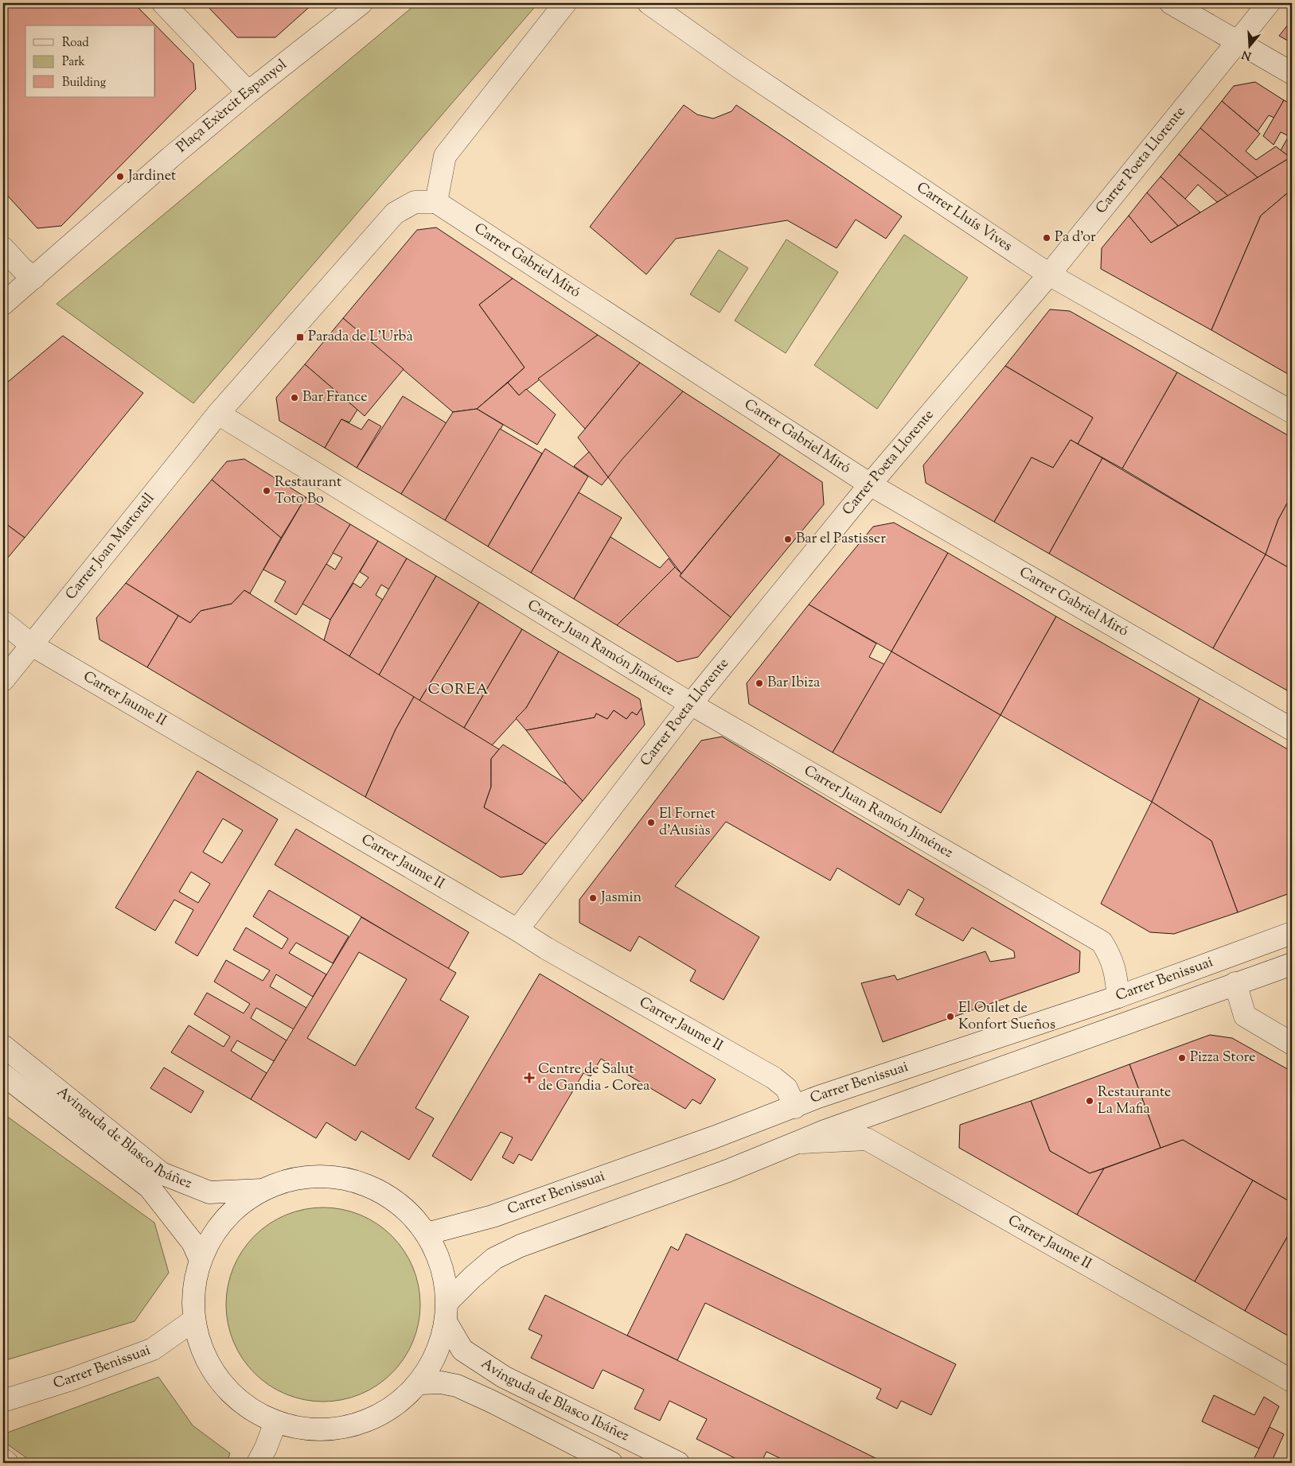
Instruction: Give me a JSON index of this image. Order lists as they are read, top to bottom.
{
  "streets": {
    "street": [
      "Plaça Exèrcit Espanyol",
      "Carrer Poeta Llorente",
      "Carrer Lluís Vives",
      "Carrer Gabriel Miró",
      "Carrer Joan Martorell",
      "Carrer Juan Ramón Jiménez",
      "Carrer Jaume II",
      "Carrer Benissuai",
      "Avinguda de Blasco Ibáñez"
    ]
  },
  "crossings": [
    ["Carrer Poeta Llorente", "Carrer Lluís Vives"],
    ["Carrer Poeta Llorente", "Carrer Gabriel Miró"],
    ["Carrer Poeta Llorente", "Carrer Juan Ramón Jiménez"],
    ["Carrer Poeta Llorente", "Carrer Jaume II"],
    ["Carrer Joan Martorell", "Carrer Juan Ramón Jiménez"],
    ["Carrer Joan Martorell", "Carrer Jaume II"],
    ["Carrer Juan Ramón Jiménez", "Carrer Benissuai"],
    ["Carrer Jaume II", "Carrer Benissuai"]
  ],
  "districts": ["COREA"],
  "places": {
    "other": [
      "Jardinet",
      "Pa d'or",
      "Bar France",
      "Restaurant Toto Bo",
      "Bar el Pastisser",
      "Bar Ibiza",
      "El Fornet d'Ausiàs",
      "Jasmin",
      "El Oulet de Konfort Sueños",
      "Pizza Store",
      "Restaurante La Mafia"
    ],
    "transit": ["Parada de L'Urbà"],
    "health": ["Centre de Salut de Gandia - Corea"]
  },
  "legend": ["Road", "Park", "Building"],
  "north": "bottom"
}
